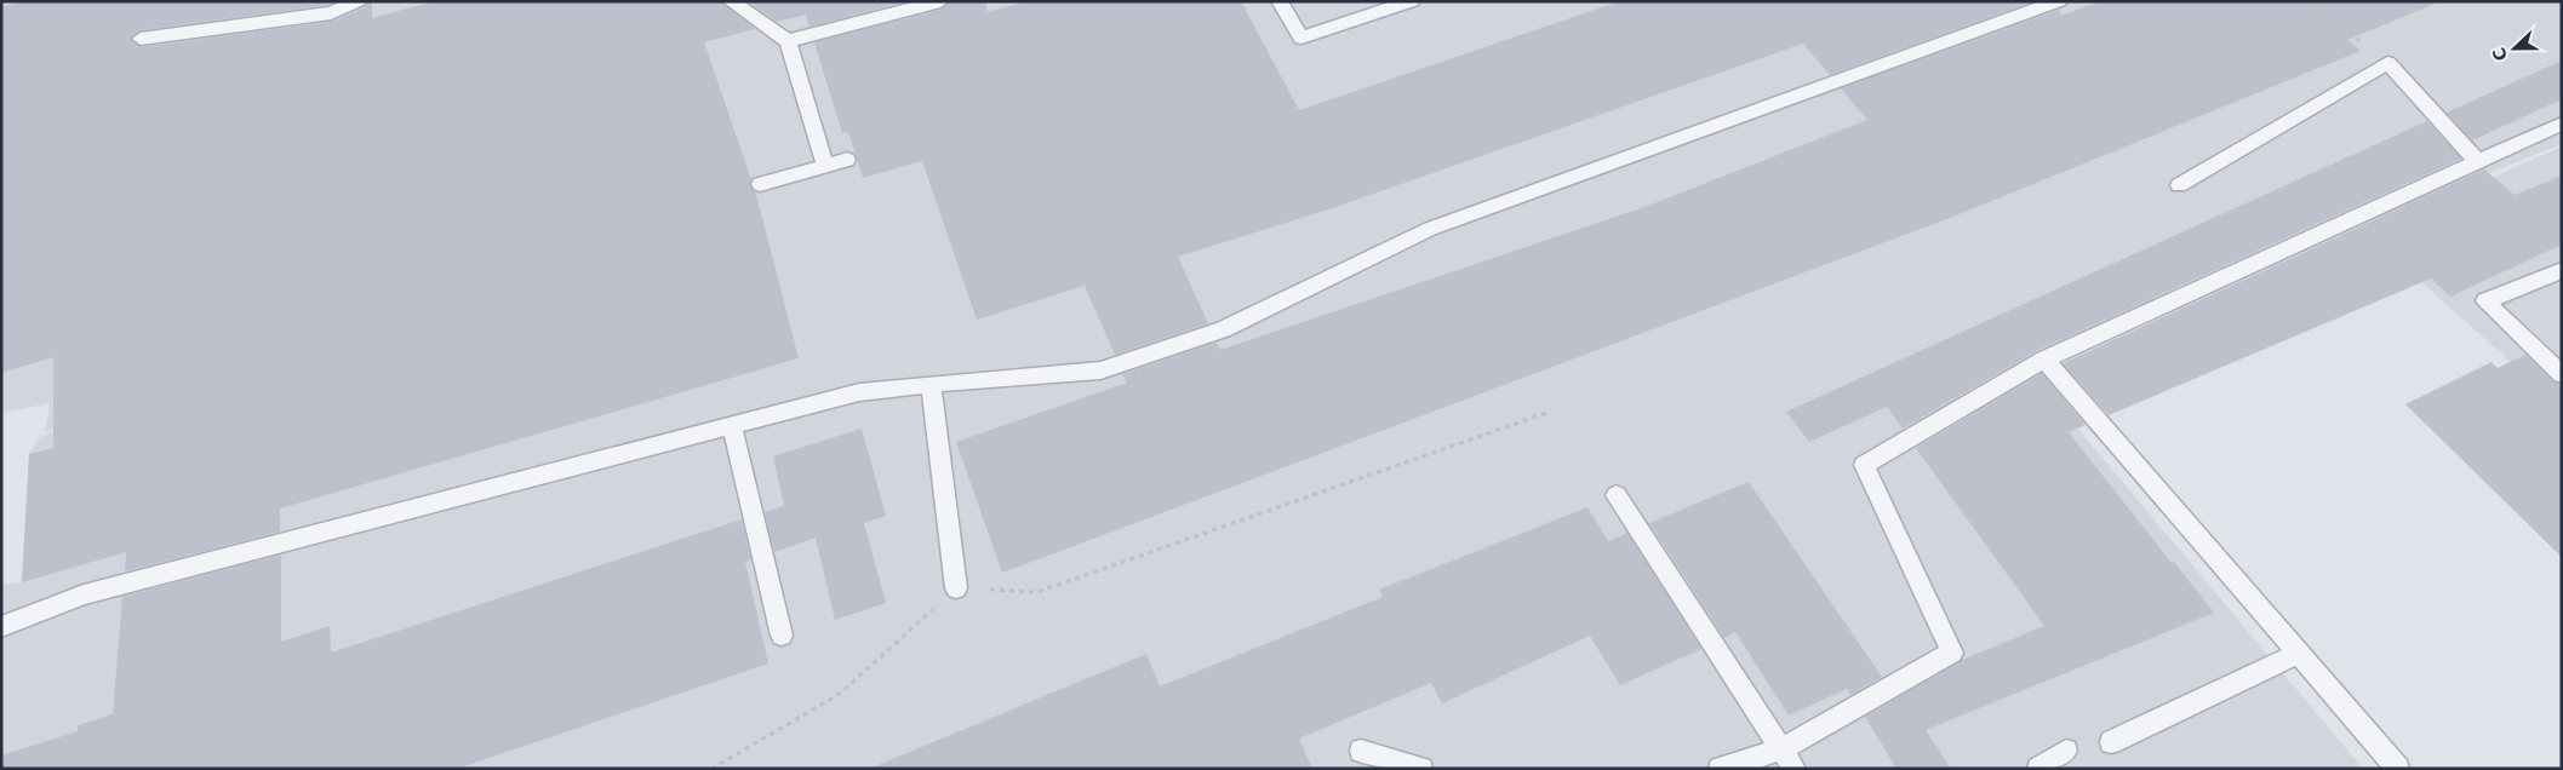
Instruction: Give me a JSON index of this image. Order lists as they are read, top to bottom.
{
  "north": "left"
}
